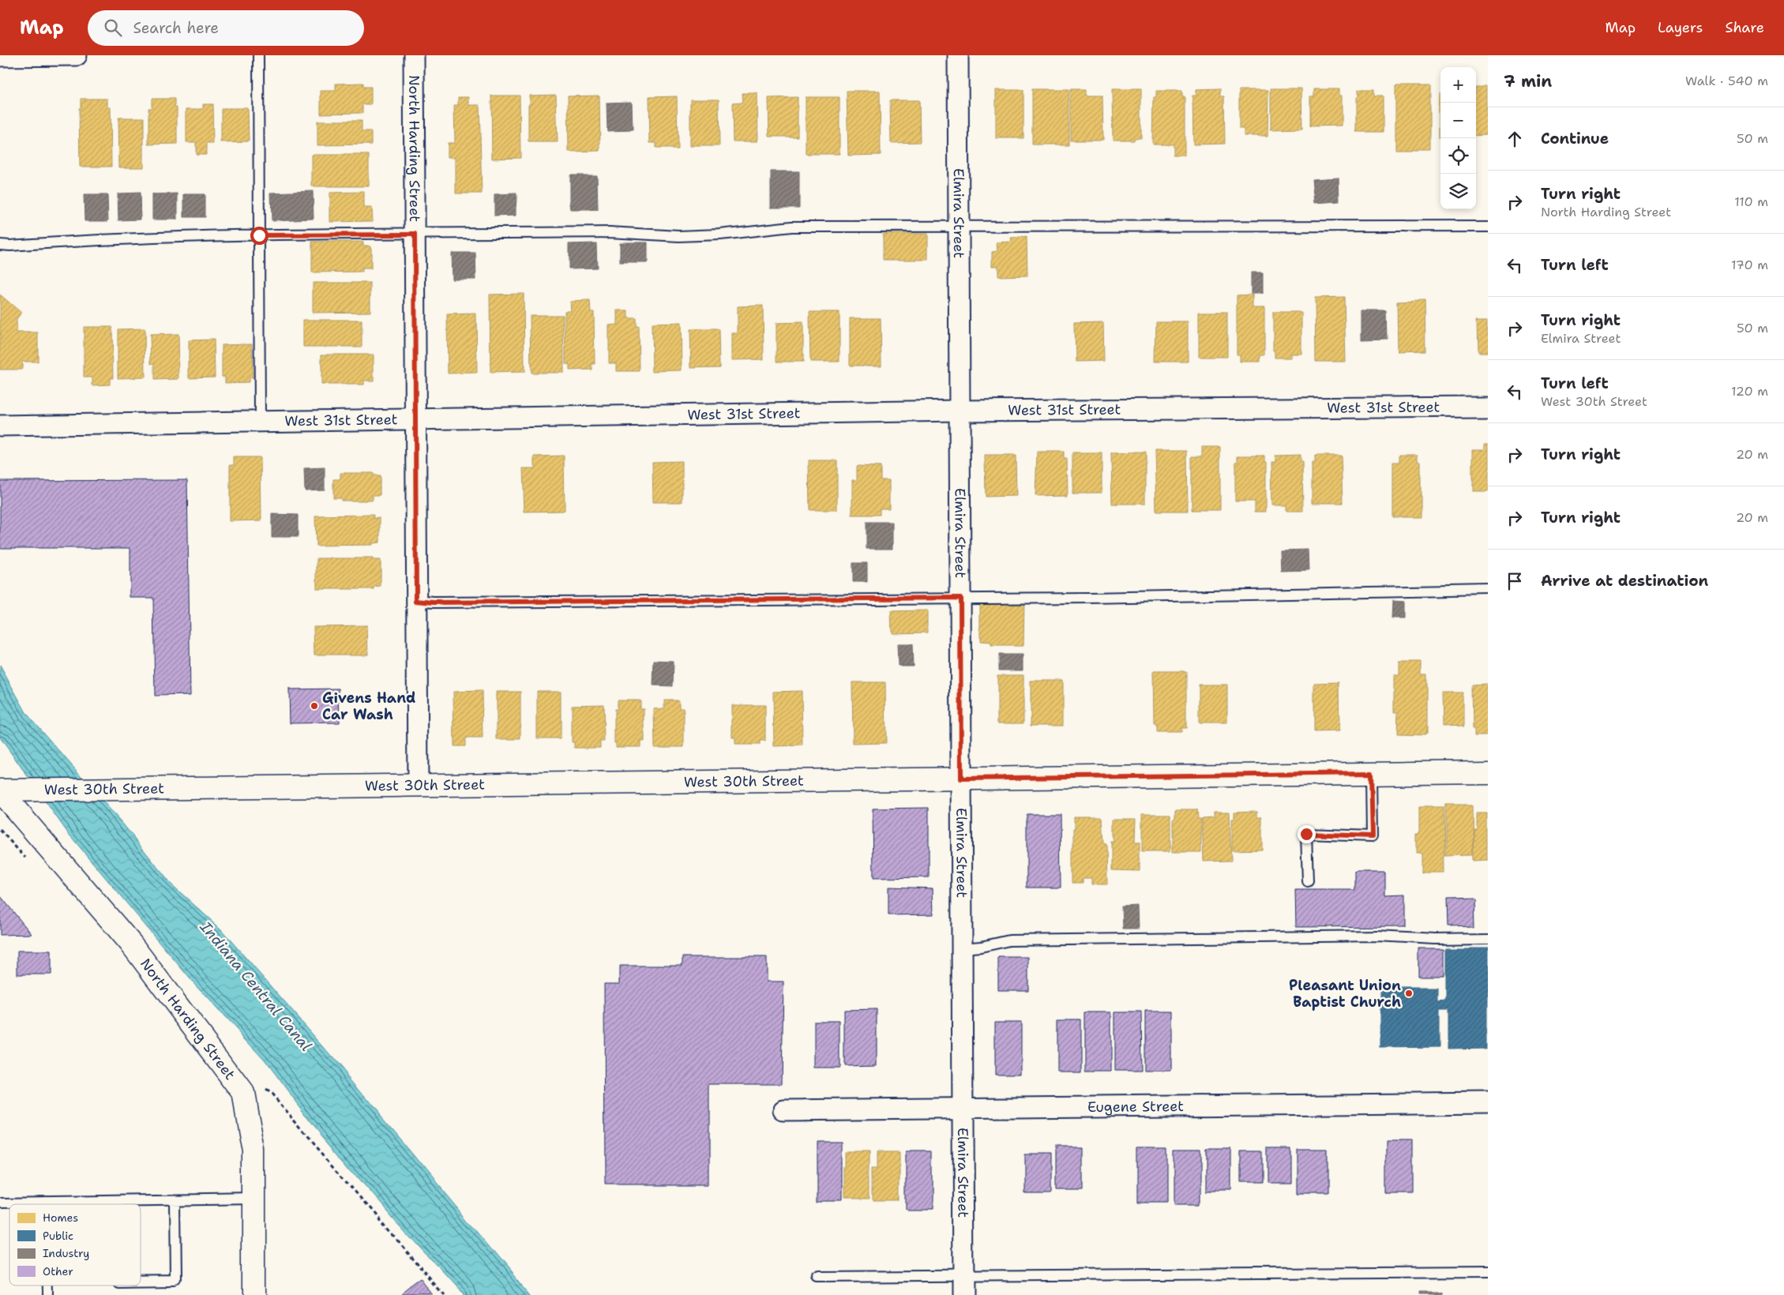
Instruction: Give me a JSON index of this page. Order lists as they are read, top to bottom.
{
  "streets": {
    "main road": ["North Harding Street", "West 30th Street"],
    "street": ["Elmira Street", "West 31st Street", "Eugene Street"]
  },
  "crossings": [
    ["North Harding Street", "West 31st Street"],
    ["North Harding Street", "West 30th Street"],
    ["Elmira Street", "West 31st Street"],
    ["Elmira Street", "West 30th Street"],
    ["Elmira Street", "Eugene Street"]
  ],
  "water": ["Indiana Central Canal"],
  "places": ["Givens Hand Car Wash", "Pleasant Union Baptist Church"],
  "legend": [
    "Homes",
    "Public",
    "Industry",
    "Other"
  ],
  "page": {
    "header": "Map",
    "search": "Search here",
    "nav": ["Map", "Layers", "Share"],
    "heading": ["7 min", "Walk · 540 m"],
    "map_buttons": ["+", "−"],
    "list": [
      ["Continue", "50 m"],
      ["Turn right", "North Harding Street", "110 m"],
      ["Turn left", "170 m"],
      ["Turn right", "Elmira Street", "50 m"],
      ["Turn left", "West 30th Street", "120 m"],
      ["Turn right", "20 m"],
      ["Turn right", "20 m"],
      "Arrive at destination"
    ]
  }
}
